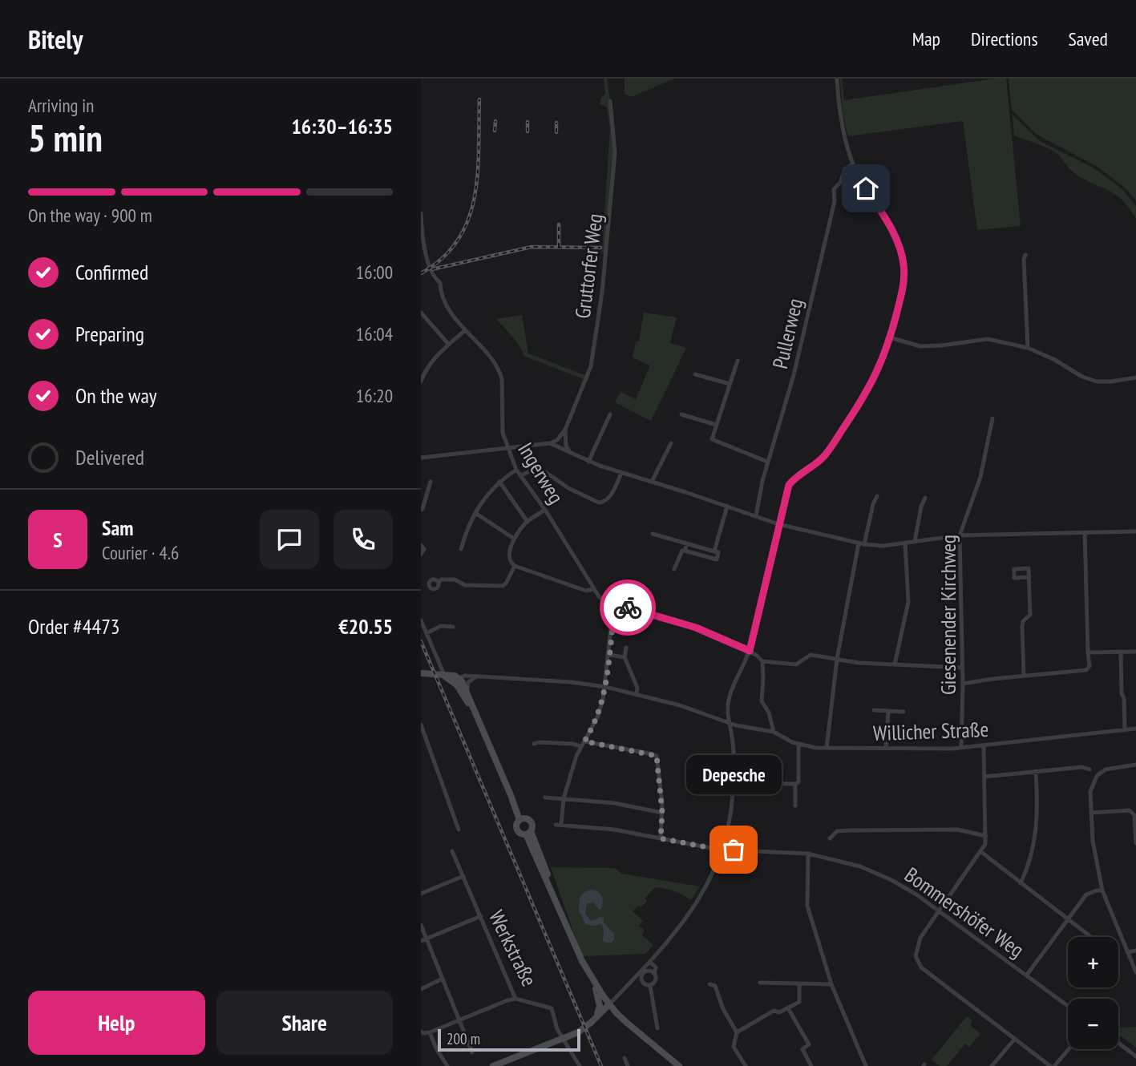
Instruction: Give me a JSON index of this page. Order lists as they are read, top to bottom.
{
  "streets": {
    "street": [
      "Gruttorfer Weg",
      "Pullerweg",
      "Ingerweg",
      "Giesenender Kirchweg",
      "Willicher Straße",
      "Bommershöfer Weg",
      "Werkstraße"
    ]
  },
  "crossings": [
    ["Giesenender Kirchweg", "Willicher Straße"]
  ],
  "places": ["Depesche"],
  "scale_bar": "200 m",
  "page": {
    "header": "Bitely",
    "nav": ["Map", "Directions", "Saved"],
    "heading": ["5 min", "Arriving in", "16:30–16:35"],
    "panel": [
      "Sam",
      "Courier · 4.6",
      "Order #4473",
      "€20.55"
    ],
    "bar": "On the way · 900 m",
    "list": [
      ["Confirmed", "16:00"],
      ["Preparing", "16:04"],
      ["On the way", "16:20"],
      "Delivered"
    ],
    "round": "S",
    "bubble": "Depesche",
    "map_buttons": ["+", "−"],
    "buttons": ["Help", "Share"],
    "scale": "200 m"
  }
}
